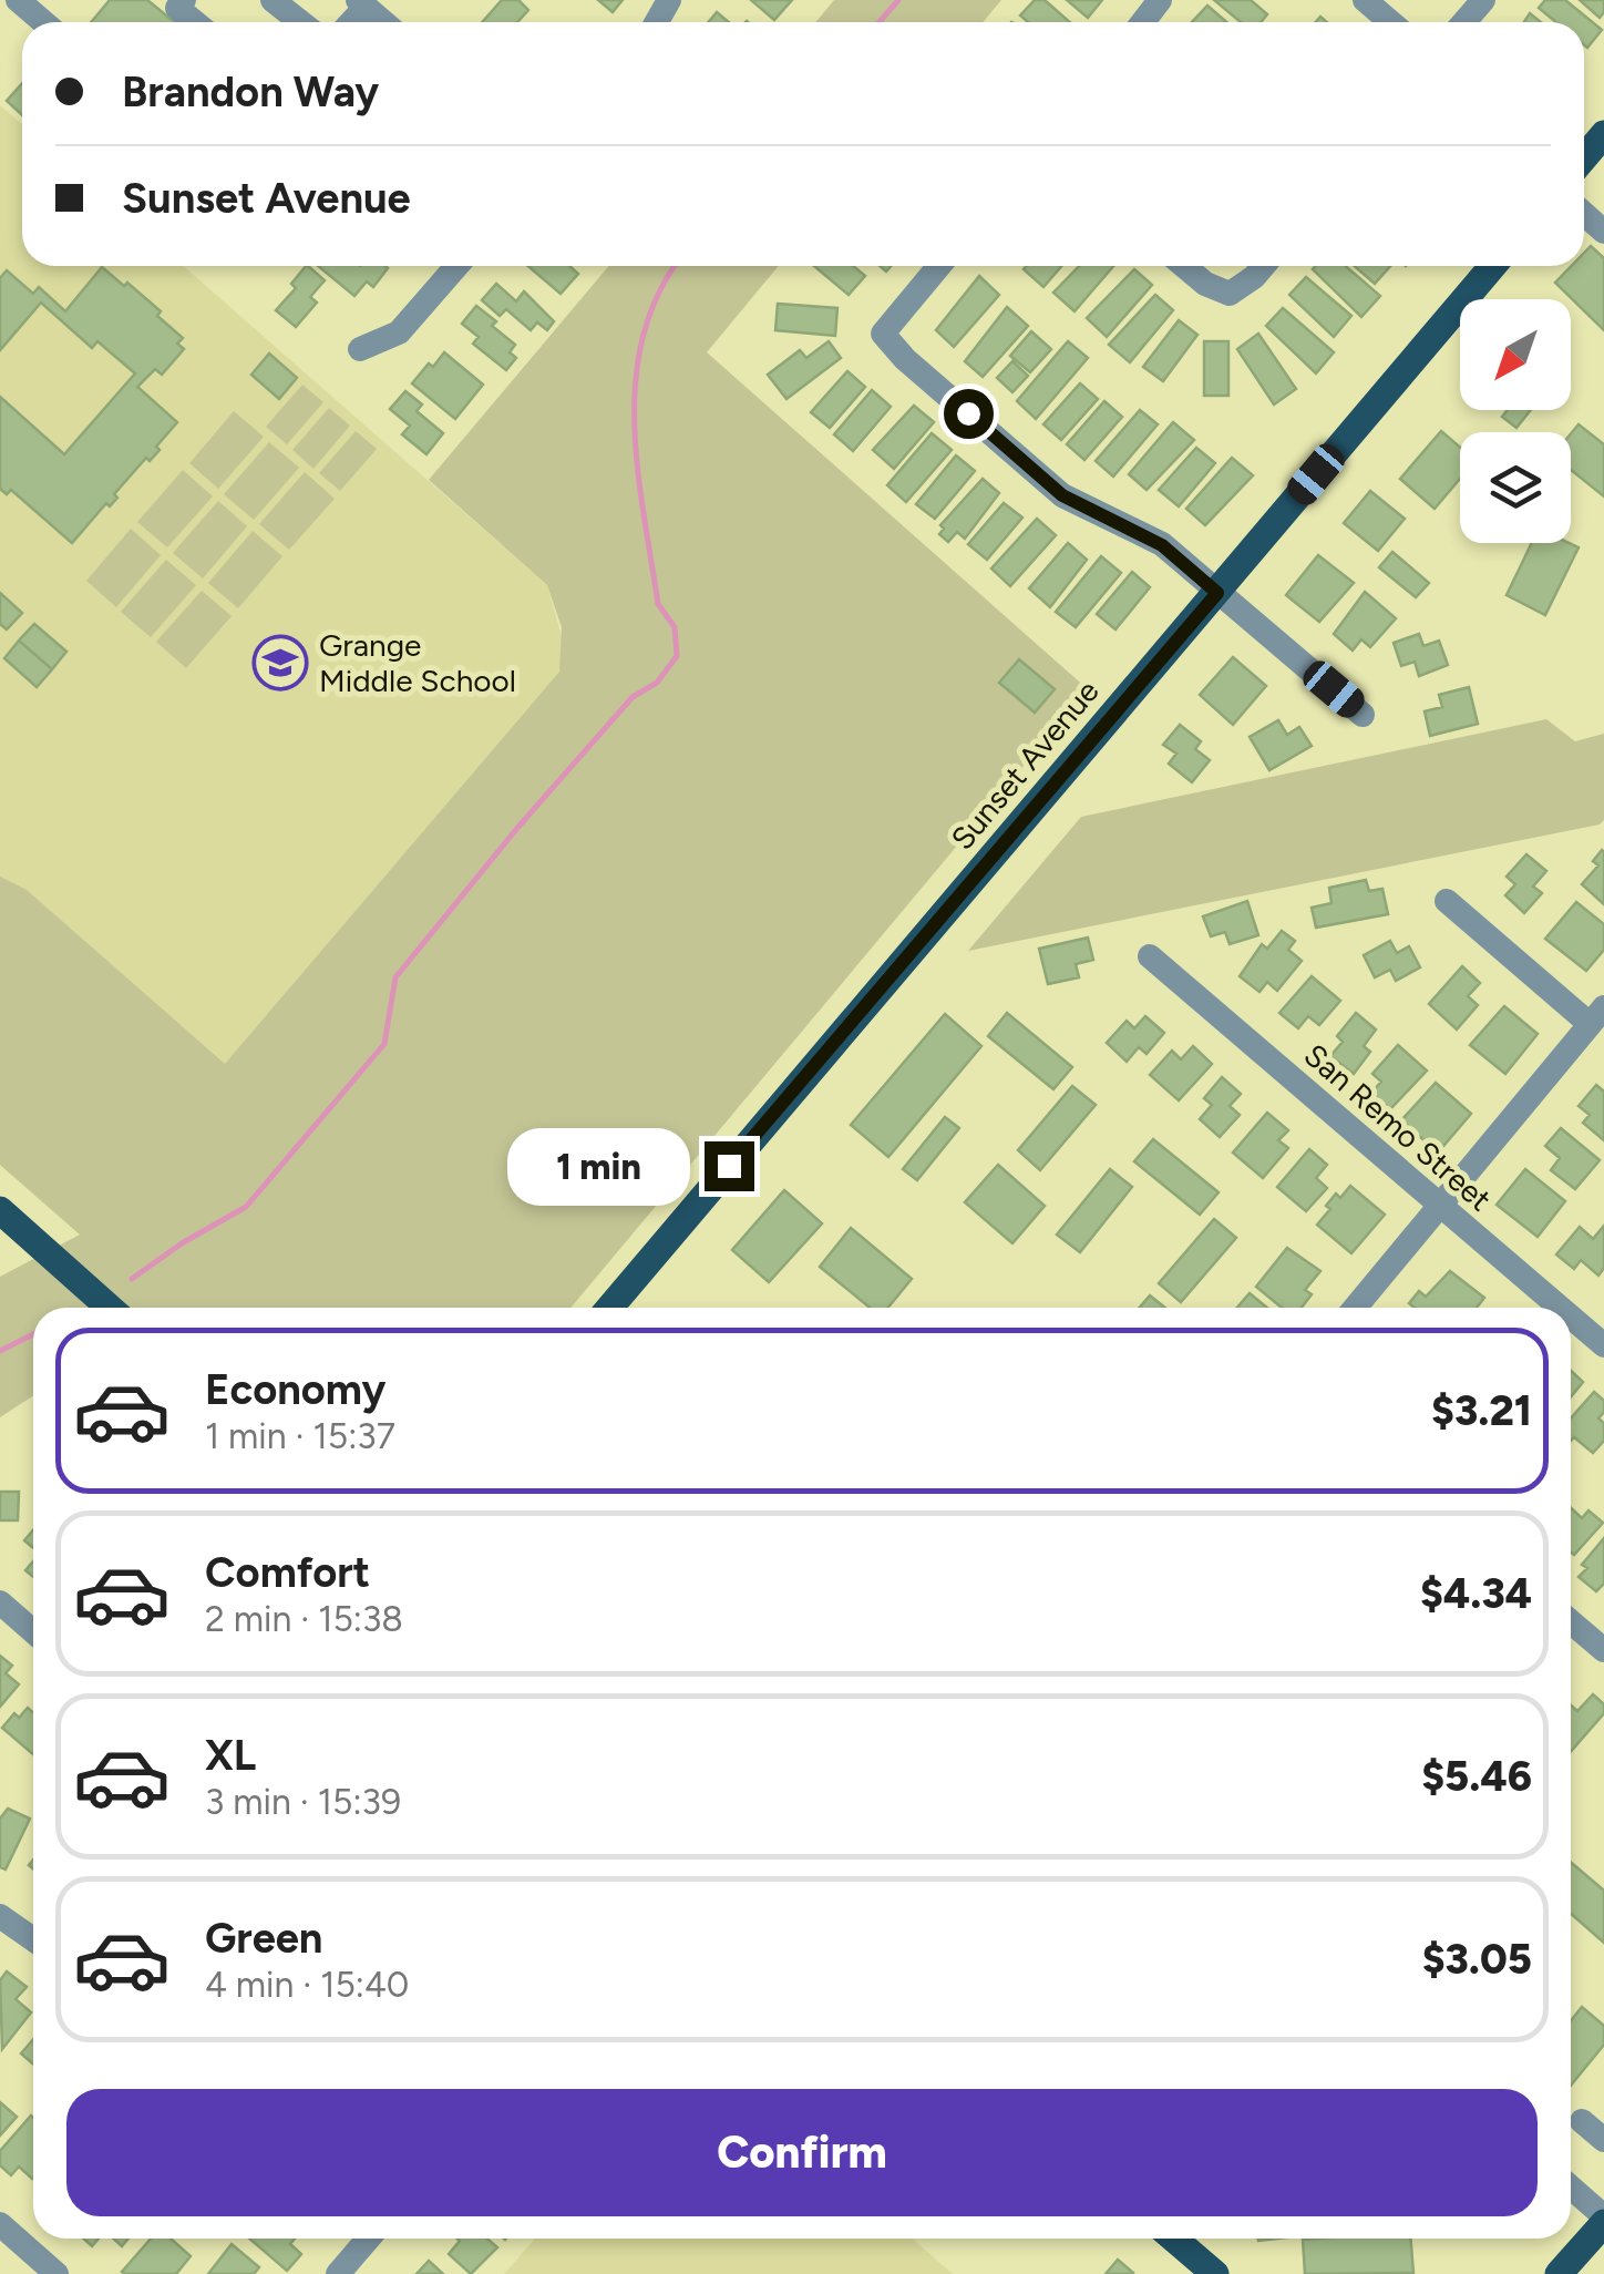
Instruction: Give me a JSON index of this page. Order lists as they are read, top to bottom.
{
  "streets": {
    "main road": ["Sunset Avenue"],
    "street": ["San Remo Street"]
  },
  "places": {
    "school or university": ["Grange Middle School"]
  },
  "north": "bottom left",
  "page": {
    "banner": ["Brandon Way", "Sunset Avenue"],
    "bubble": "1 min",
    "list": [
      {
        "name": "Economy",
        "note": "1 min · 15:37",
        "value": "$3.21"
      },
      {
        "name": "Comfort",
        "note": "2 min · 15:38",
        "value": "$4.34"
      },
      {
        "name": "XL",
        "note": "3 min · 15:39",
        "value": "$5.46"
      },
      {
        "name": "Green",
        "note": "4 min · 15:40",
        "value": "$3.05"
      }
    ],
    "buttons": "Confirm"
  }
}
